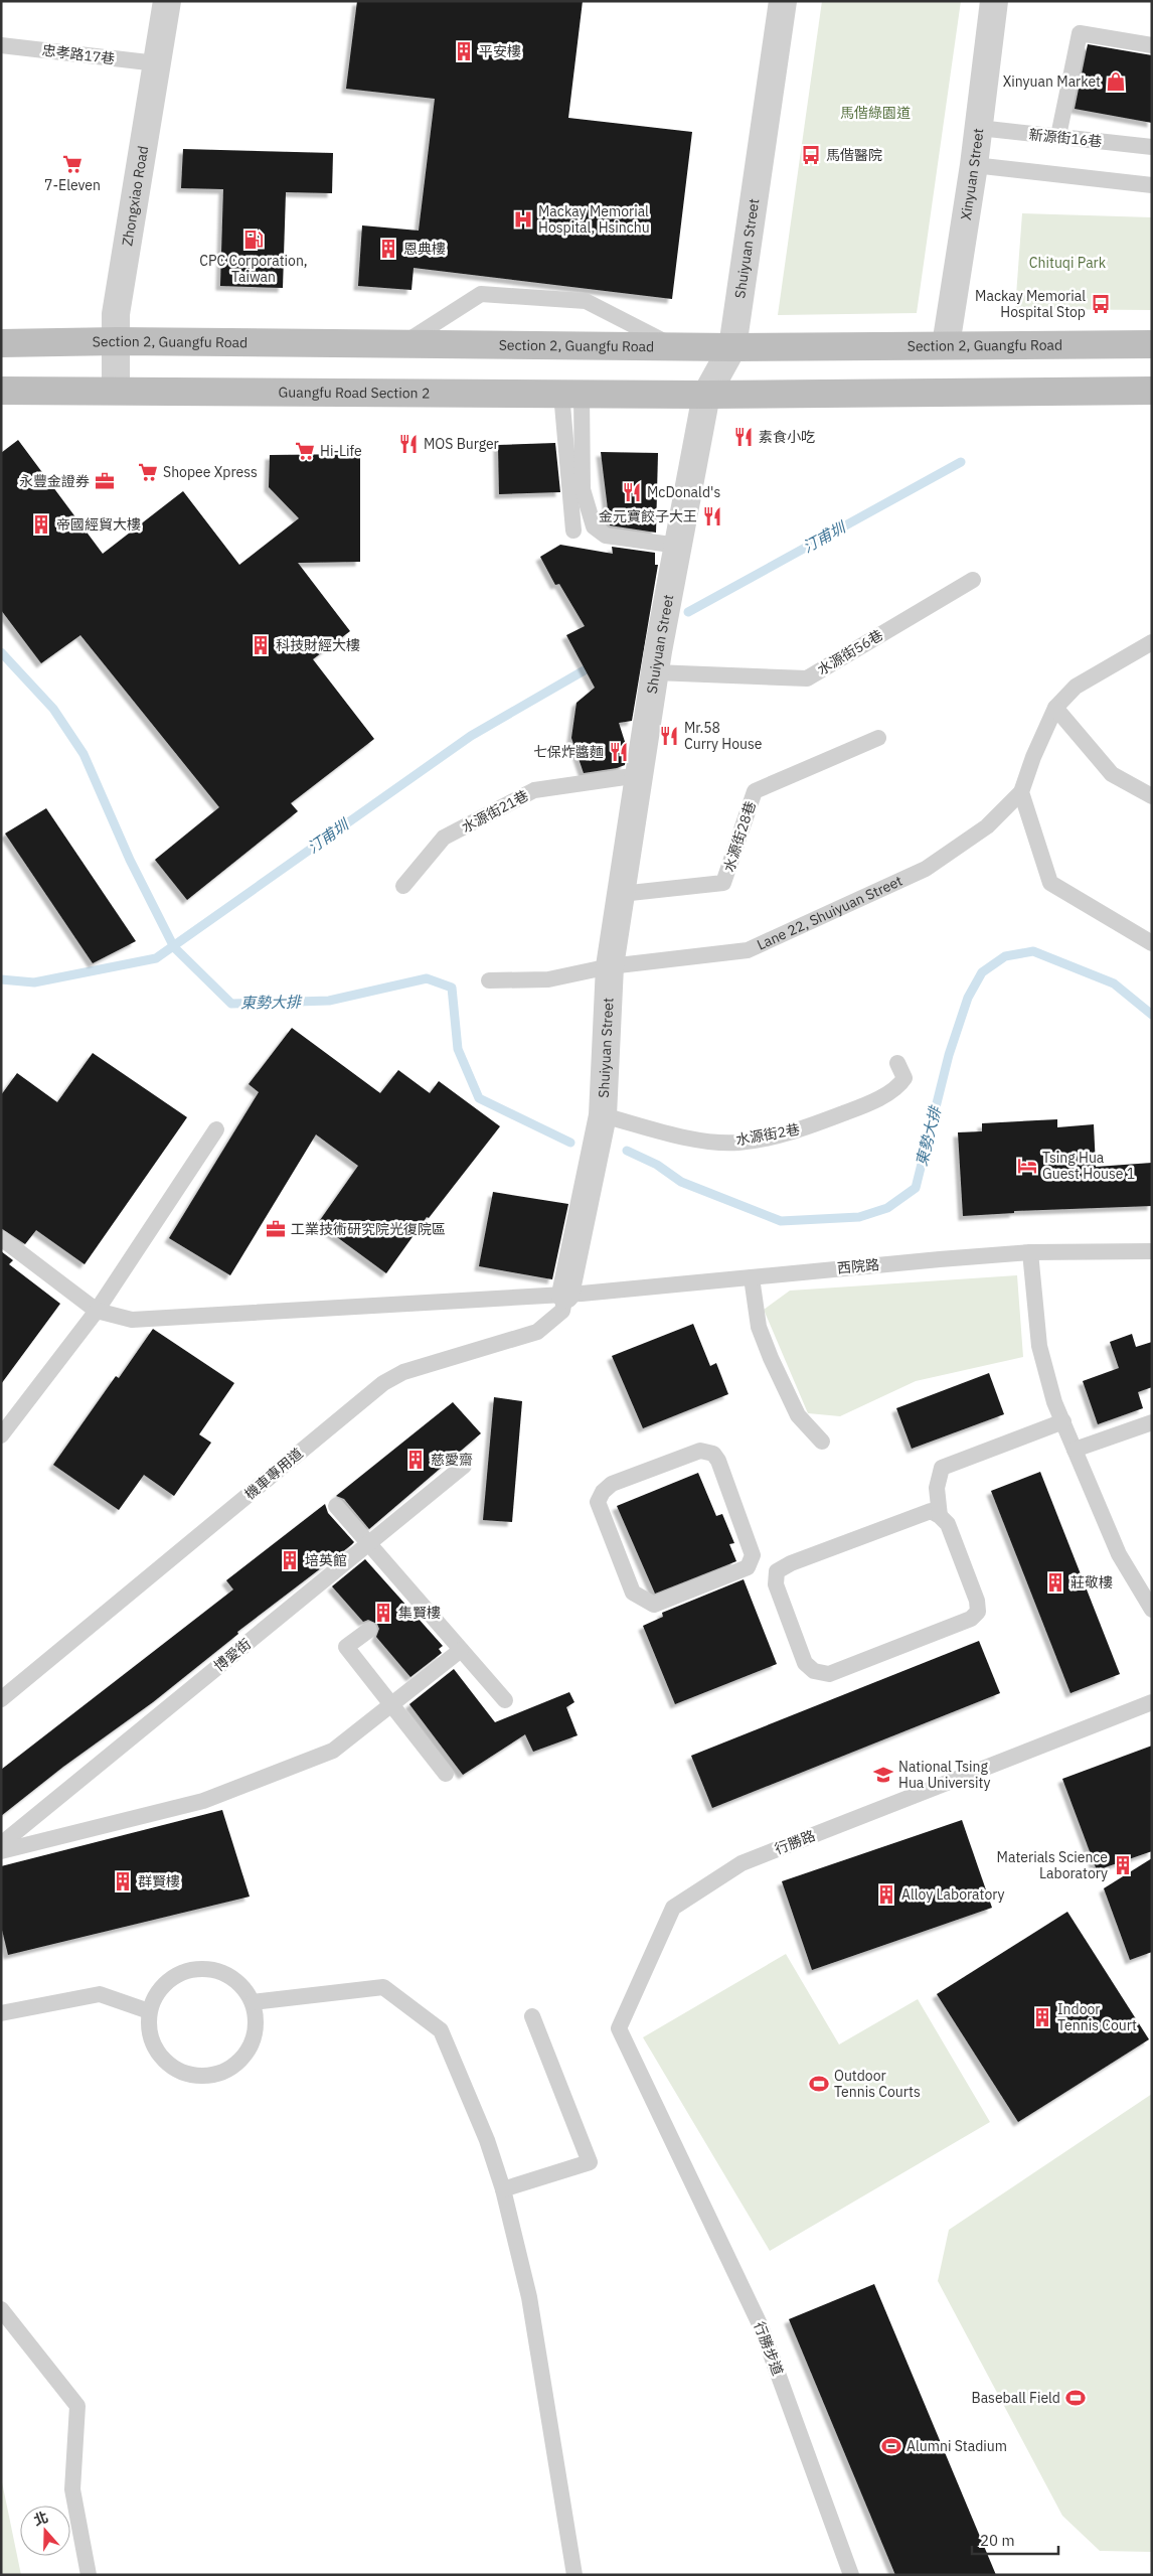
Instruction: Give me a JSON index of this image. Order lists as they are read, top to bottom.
{
  "streets": {
    "main road": ["Section 2, Guangfu Road", "Guangfu Road Section 2"],
    "street": ["Xinyuan Street", "Zhongxiao Road", "Shuiyuan Street"],
    "lane": [
      "忠孝路17巷",
      "新源街16巷",
      "水源街56巷",
      "水源街21巷",
      "水源街28巷",
      "Lane 22, Shuiyuan Street",
      "水源街2巷",
      "西院路",
      "機車專用道",
      "博愛街",
      "行勝路",
      "行勝步道"
    ]
  },
  "crossings": [
    ["忠孝路17巷", "Zhongxiao Road"],
    ["新源街16巷", "Xinyuan Street"],
    ["Xinyuan Street", "Section 2, Guangfu Road"],
    ["Zhongxiao Road", "Section 2, Guangfu Road"],
    ["Zhongxiao Road", "Guangfu Road Section 2"],
    ["Shuiyuan Street", "Section 2, Guangfu Road"],
    ["Shuiyuan Street", "Guangfu Road Section 2"],
    ["Shuiyuan Street", "水源街56巷"],
    ["Shuiyuan Street", "水源街21巷"],
    ["Shuiyuan Street", "水源街28巷"],
    ["Shuiyuan Street", "Lane 22, Shuiyuan Street"],
    ["Shuiyuan Street", "水源街2巷"],
    ["Shuiyuan Street", "西院路"],
    ["Shuiyuan Street", "機車專用道"],
    ["西院路", "機車專用道"],
    ["行勝路", "行勝步道"]
  ],
  "water": ["汀甫圳", "東勢大排"],
  "parks": ["馬偕綠園道", "Chituqi Park"],
  "places": {
    "building": [
      "平安樓",
      "恩典樓",
      "帝國經貿大樓",
      "科技財經大樓",
      "慈愛齋",
      "培英館",
      "莊敬樓",
      "集賢樓",
      "Materials Science Laboratory",
      "群賢樓",
      "Alloy Laboratory",
      "Indoor Tennis Court"
    ],
    "shop": ["Xinyuan Market"],
    "bus stop": ["馬偕醫院", "Mackay Memorial Hospital Stop"],
    "supermarket": ["7-Eleven", "Hi-Life", "Shopee Xpress"],
    "hospital": ["Mackay Memorial Hospital, Hsinchu"],
    "fuel station": ["CPC Corporation, Taiwan"],
    "restaurant": [
      "素食小吃",
      "MOS Burger",
      "McDonald's",
      "金元寶餃子大王",
      "Mr.58 Curry House",
      "七保炸醬麵"
    ],
    "office": ["永豐金證券", "工業技術研究院光復院區"],
    "hotel": ["Tsing Hua Guest House 1"],
    "school or university": ["National Tsing Hua University"],
    "sports": ["Outdoor Tennis Courts", "Baseball Field", "Alumni Stadium"]
  },
  "scale_bar": "20 m",
  "north": "top"
}
